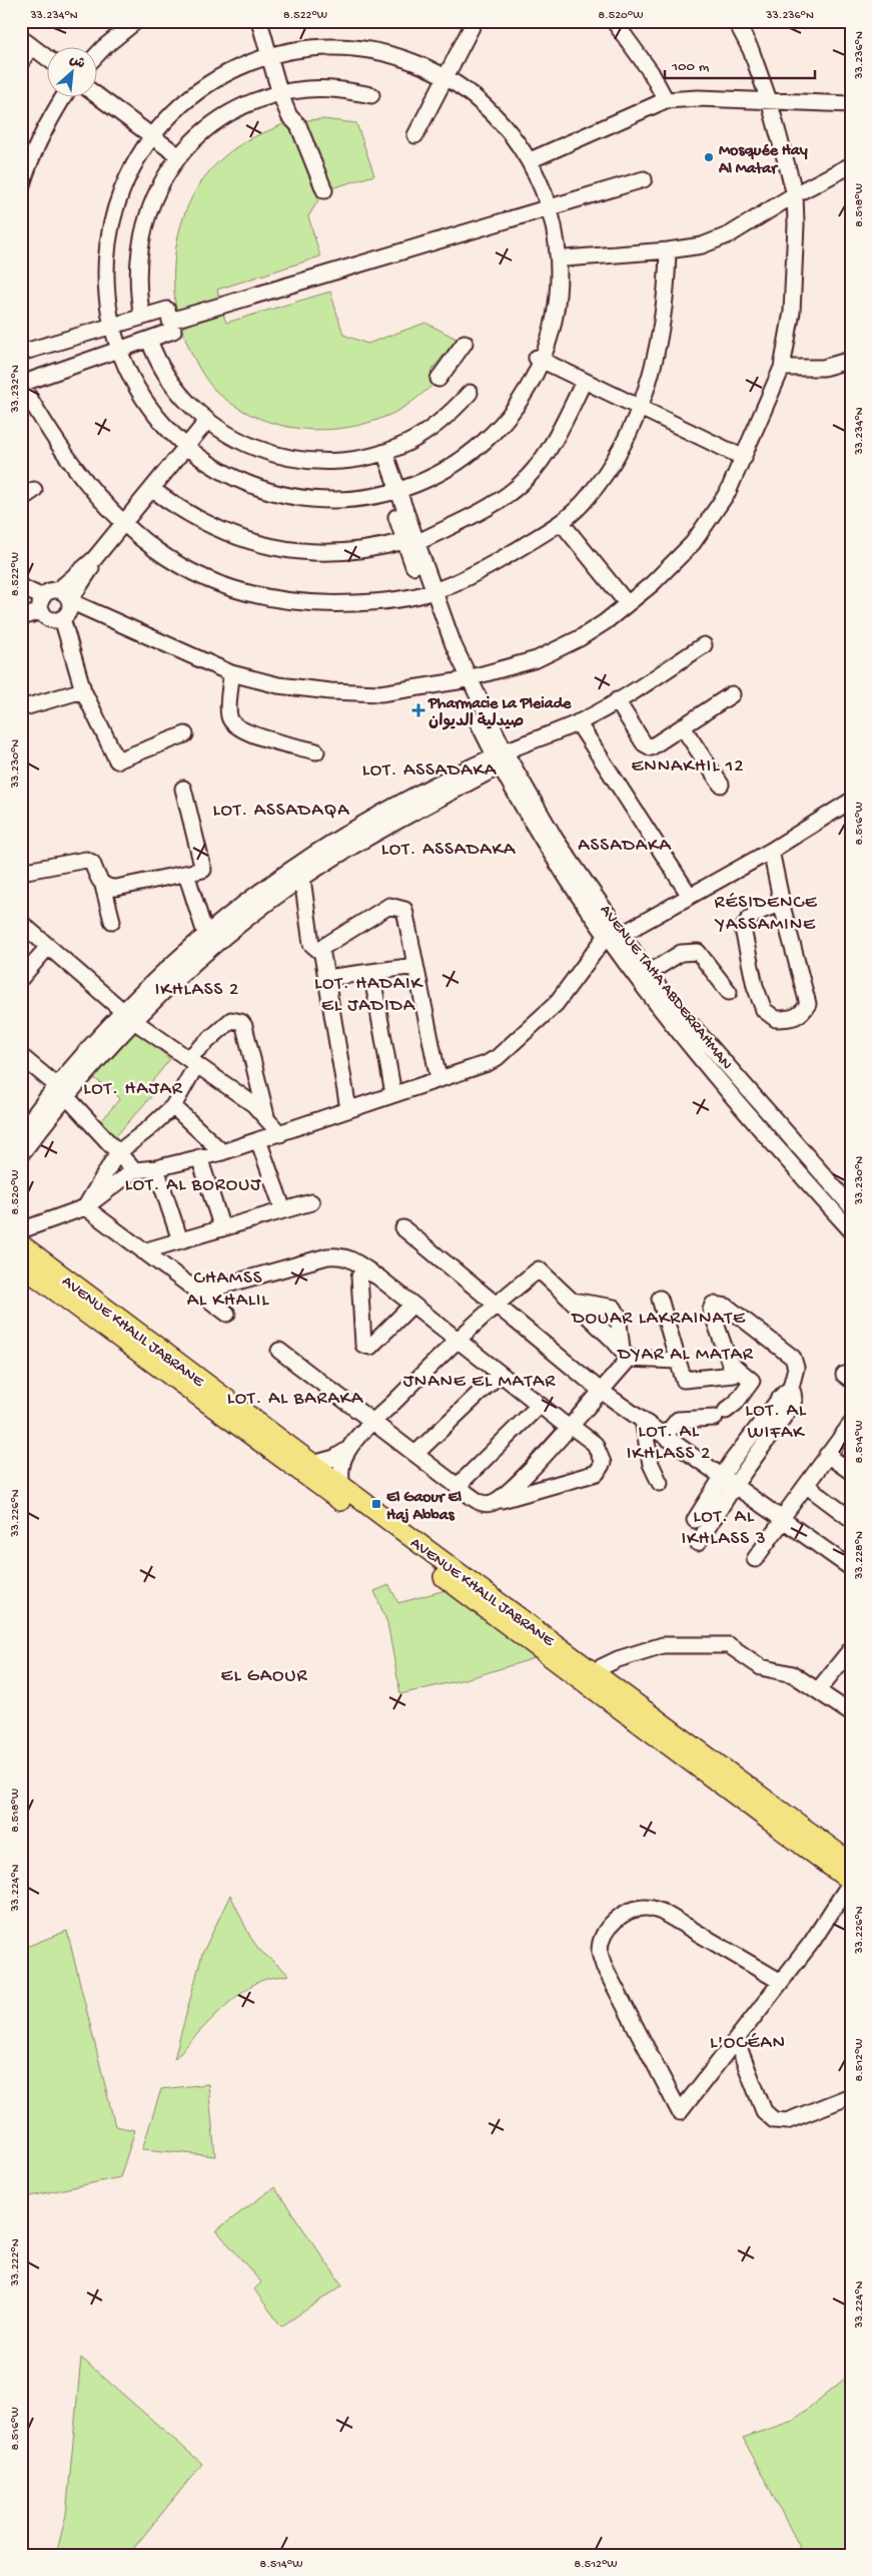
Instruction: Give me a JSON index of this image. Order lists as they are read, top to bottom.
{
  "streets": {
    "main road": ["AVENUE KHALIL JABRANE"],
    "street": ["AVENUE TAHA ABDERRAHMAN"]
  },
  "districts": [
    "ENNAKHIL 12",
    "LOT. ASSADAKA",
    "LOT. ASSADAQA",
    "ASSADAKA",
    "LOT. ASSADAKA",
    "RÉSIDENCE YASSAMINE",
    "LOT. HADAIK EL JADIDA",
    "IKHLASS 2",
    "LOT. HAJAR",
    "LOT. AL BOROUJ",
    "CHAMSS AL KHALIL",
    "DOUAR LAKRAINATE",
    "DYAR AL MATAR",
    "JNANE EL MATAR",
    "LOT. AL BARAKA",
    "LOT. AL WIFAK",
    "LOT. AL IKHLASS 2",
    "LOT. AL IKHLASS 3",
    "EL GAOUR",
    "L'OCÉAN"
  ],
  "places": {
    "other": ["Mosquée Hay Al Matar"],
    "health": ["Pharmacie La Pleiade صيدلية الديوان"],
    "transit": ["El Gaour El Haj Abbas"]
  },
  "scale_bar": "100 m",
  "north": "top right",
  "coordinates": [
    "33.234°N",
    "8.522°W",
    "8.520°W",
    "33.236°N",
    "8.518°W",
    "33.232°N",
    "33.230°N",
    "8.516°W",
    "8.514°W",
    "33.226°N",
    "33.228°N",
    "33.224°N",
    "8.512°W",
    "33.222°N"
  ]
}
